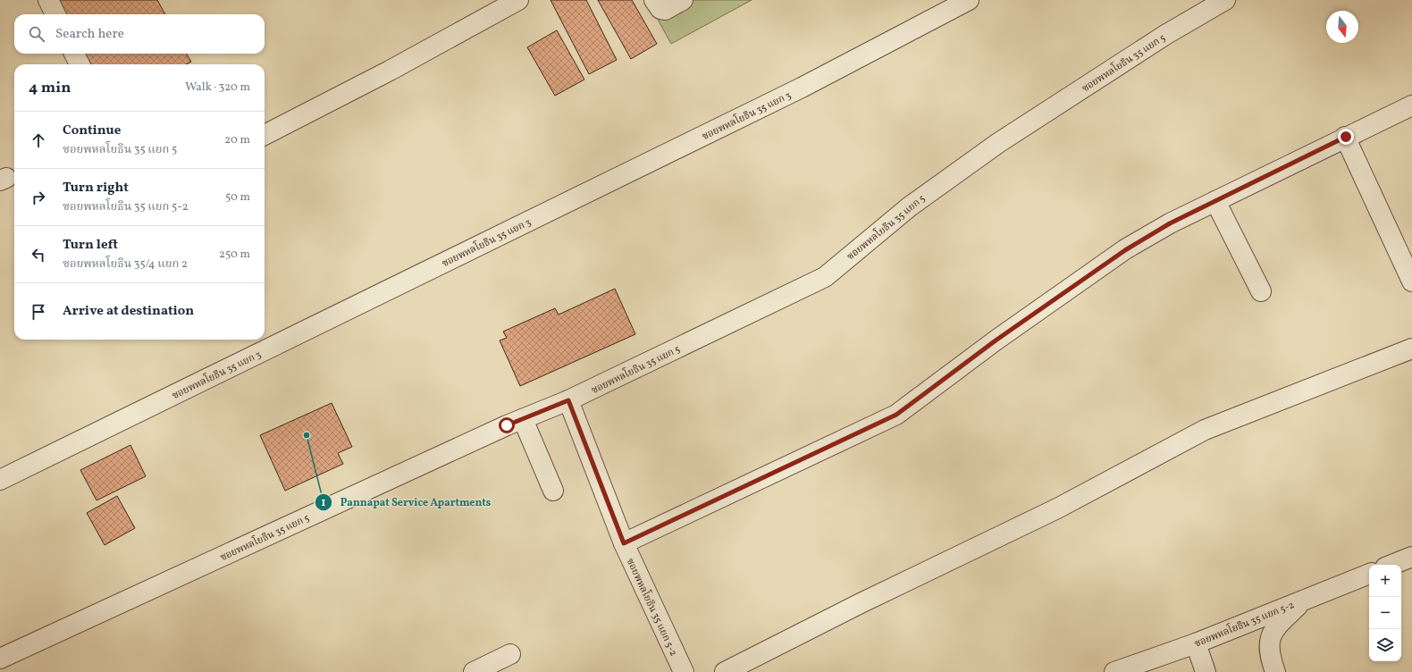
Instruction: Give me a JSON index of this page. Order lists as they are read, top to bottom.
{
  "streets": {
    "street": ["ซอยพหลโยธิน 35 แยก 5", "ซอยพหลโยธิน 35 แยก 3", "ซอยพหลโยธิน 35 แยก 5-2"]
  },
  "crossings": [
    ["ซอยพหลโยธิน 35 แยก 5", "ซอยพหลโยธิน 35 แยก 5-2"]
  ],
  "places": ["Pannapat Service Apartments"],
  "north": "bottom",
  "page": {
    "search": "Search here",
    "heading": ["4 min", "Walk · 320 m"],
    "list": [
      ["Continue", "ซอยพหลโยธิน 35 แยก 5", "20 m"],
      ["Turn right", "ซอยพหลโยธิน 35 แยก 5-2", "50 m"],
      ["Turn left", "ซอยพหลโยธิน 35/4 แยก 2", "250 m"],
      "Arrive at destination"
    ],
    "map_buttons": ["+", "−"]
  }
}
